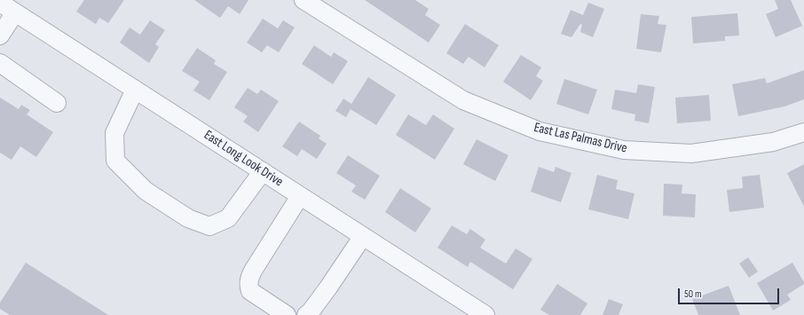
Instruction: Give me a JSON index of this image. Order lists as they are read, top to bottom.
{
  "streets": {
    "street": ["East Las Palmas Drive", "East Long Look Drive"]
  },
  "scale_bar": "50 m"
}
